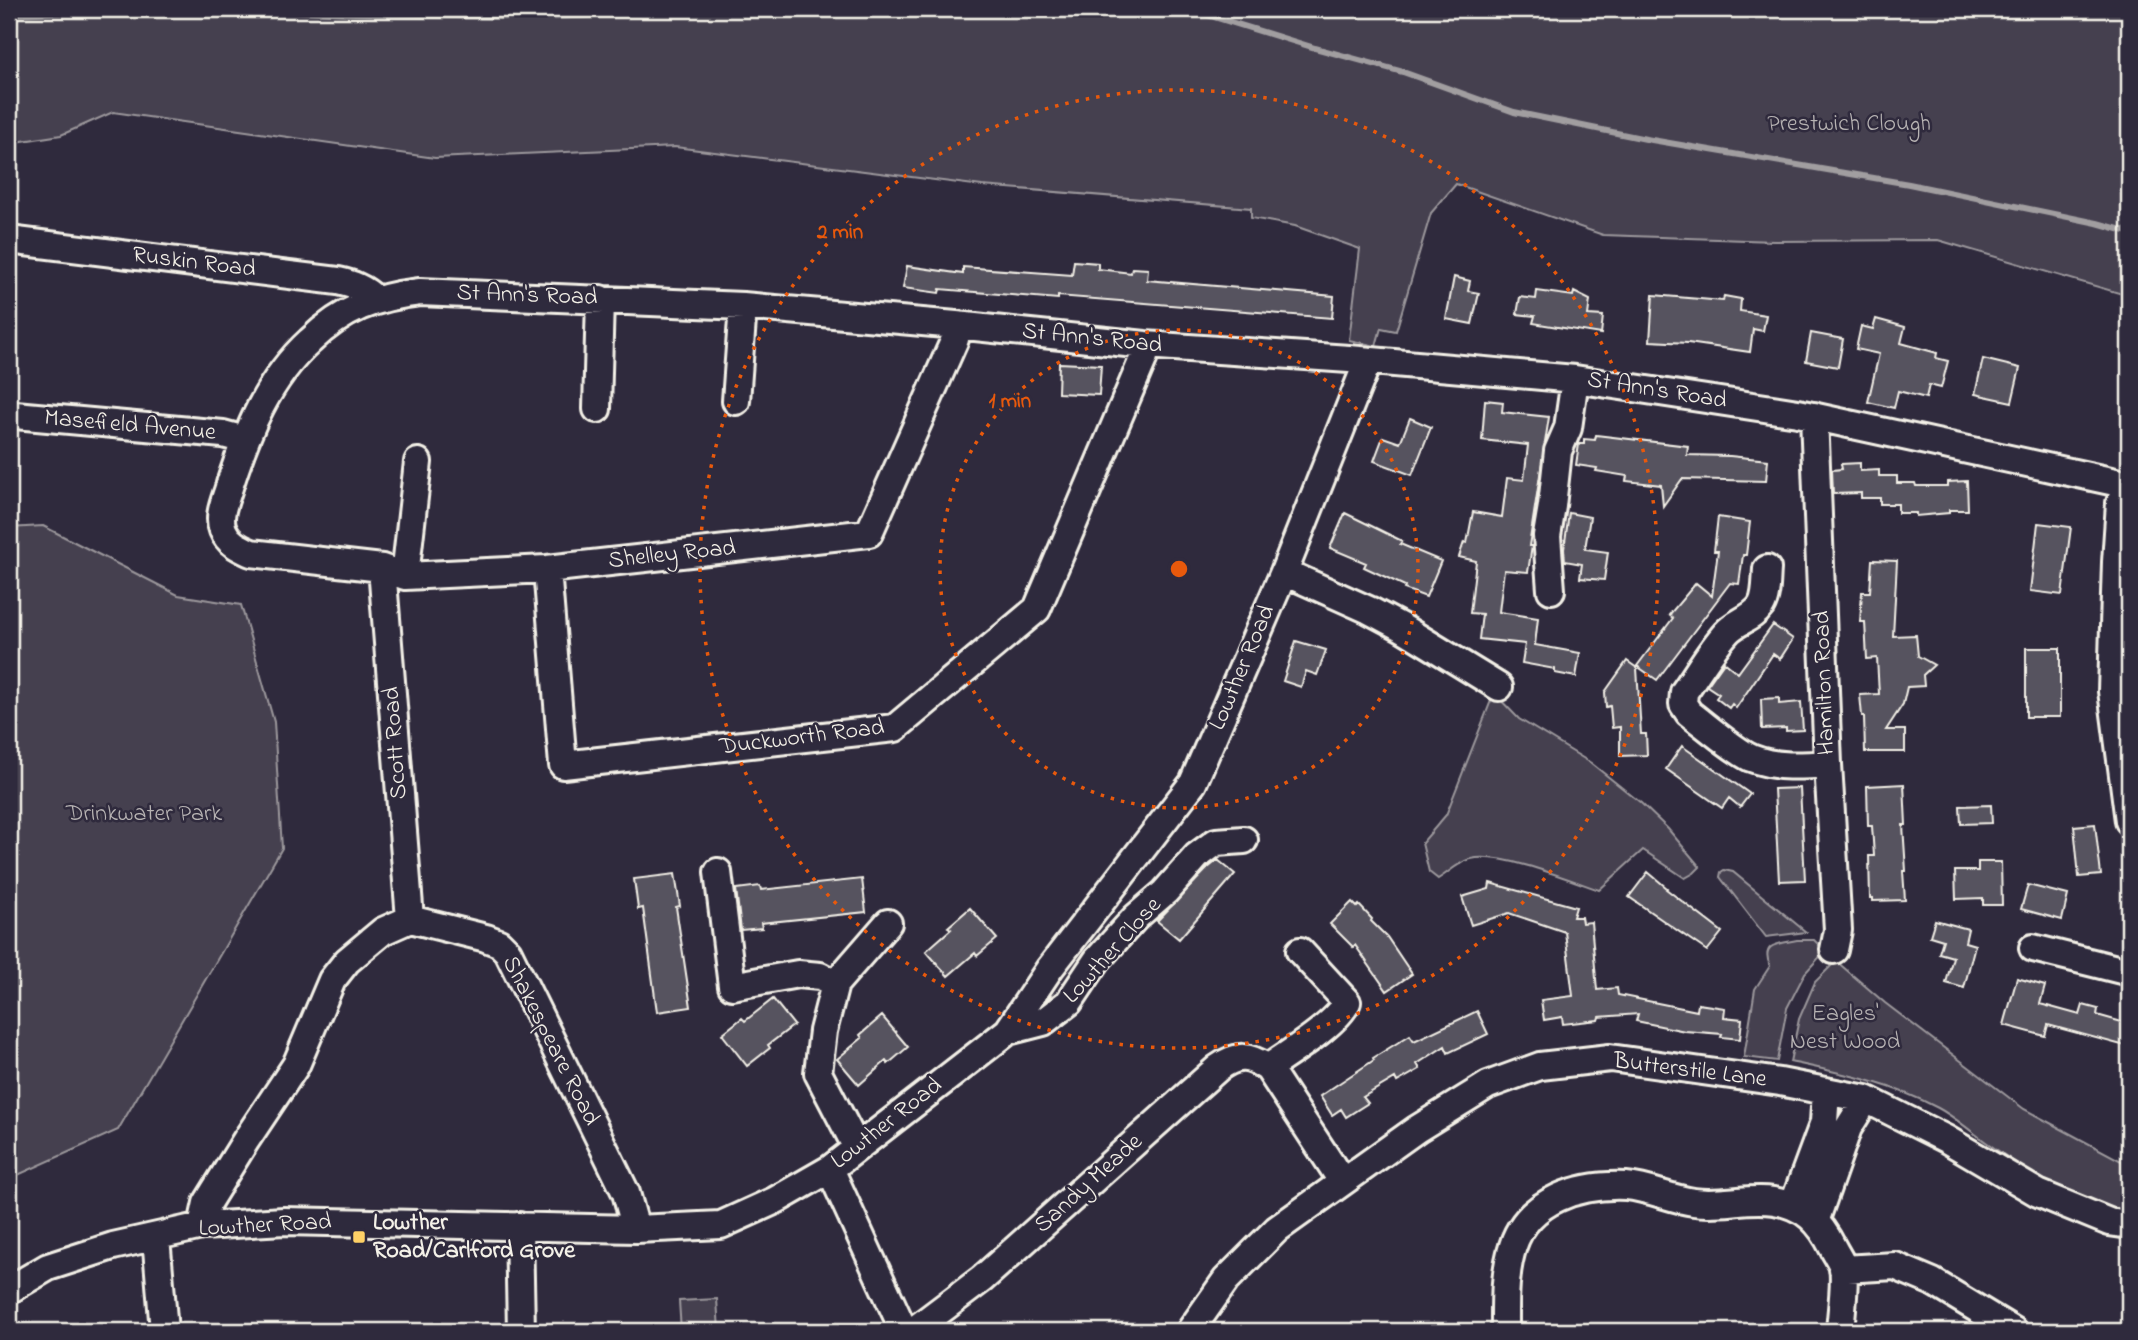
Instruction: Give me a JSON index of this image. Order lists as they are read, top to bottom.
{
  "streets": {
    "street": [
      "Ruskin Road",
      "St Ann's Road",
      "Masefield Avenue",
      "Shelley Road",
      "Lowther Road",
      "Hamilton Road",
      "Duckworth Road",
      "Scott Road",
      "Lowther Close",
      "Shakespeare Road",
      "Butterstile Lane",
      "Sandy Meade"
    ]
  },
  "crossings": [
    ["Ruskin Road", "St Ann's Road"],
    ["St Ann's Road", "Masefield Avenue"],
    ["St Ann's Road", "Shelley Road"],
    ["St Ann's Road", "Lowther Road"],
    ["St Ann's Road", "Hamilton Road"],
    ["St Ann's Road", "Duckworth Road"],
    ["Shelley Road", "Duckworth Road"],
    ["Shelley Road", "Scott Road"],
    ["Lowther Road", "Lowther Close"],
    ["Lowther Road", "Shakespeare Road"],
    ["Scott Road", "Shakespeare Road"]
  ],
  "parks": ["Prestwich Clough", "Drinkwater Park", "Eagles' Nest Wood"],
  "places": {
    "transit": ["Lowther Road/Carlford Grove"]
  },
  "rings": ["2 min", "1 min"]
}
